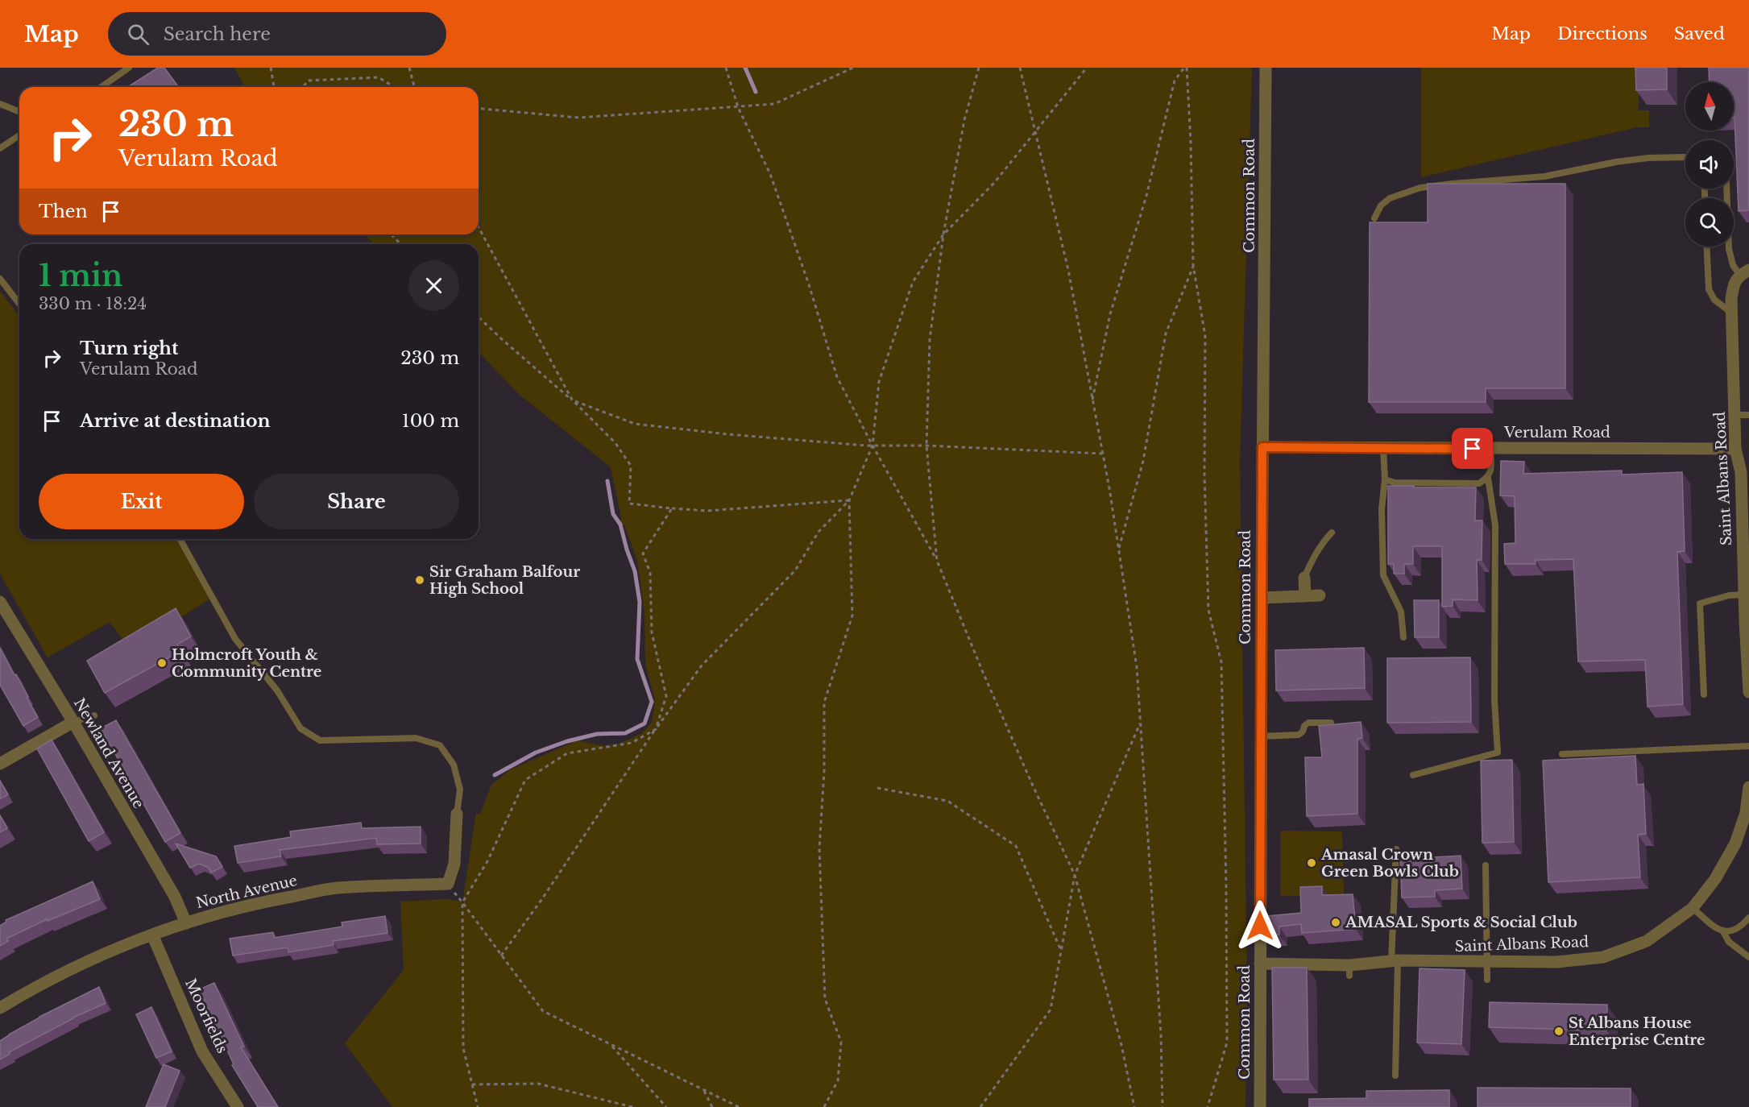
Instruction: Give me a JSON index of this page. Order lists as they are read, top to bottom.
{
  "streets": {
    "street": [
      "Common Road",
      "Verulam Road",
      "Saint Albans Road",
      "Newland Avenue",
      "North Avenue",
      "Moorfields"
    ]
  },
  "crossings": [
    ["Common Road", "Verulam Road"],
    ["Common Road", "Saint Albans Road"],
    ["Verulam Road", "Saint Albans Road"],
    ["Newland Avenue", "North Avenue"],
    ["North Avenue", "Moorfields"]
  ],
  "places": [
    "Sir Graham Balfour High School",
    "Holmcroft Youth & Community Centre",
    "Amasal Crown Green Bowls Club",
    "AMASAL Sports & Social Club",
    "St Albans House Enterprise Centre"
  ],
  "north": "top",
  "page": {
    "header": "Map",
    "search": "Search here",
    "nav": ["Map", "Directions", "Saved"],
    "turn": ["230 m", "Verulam Road"],
    "then": "Then",
    "heading": ["1 min", "330 m · 18:24"],
    "list": [
      {
        "name": "Turn right",
        "note": "Verulam Road",
        "value": "230 m"
      },
      {
        "name": "Arrive at destination",
        "value": "100 m"
      }
    ],
    "buttons": ["Exit", "Share"]
  }
}
